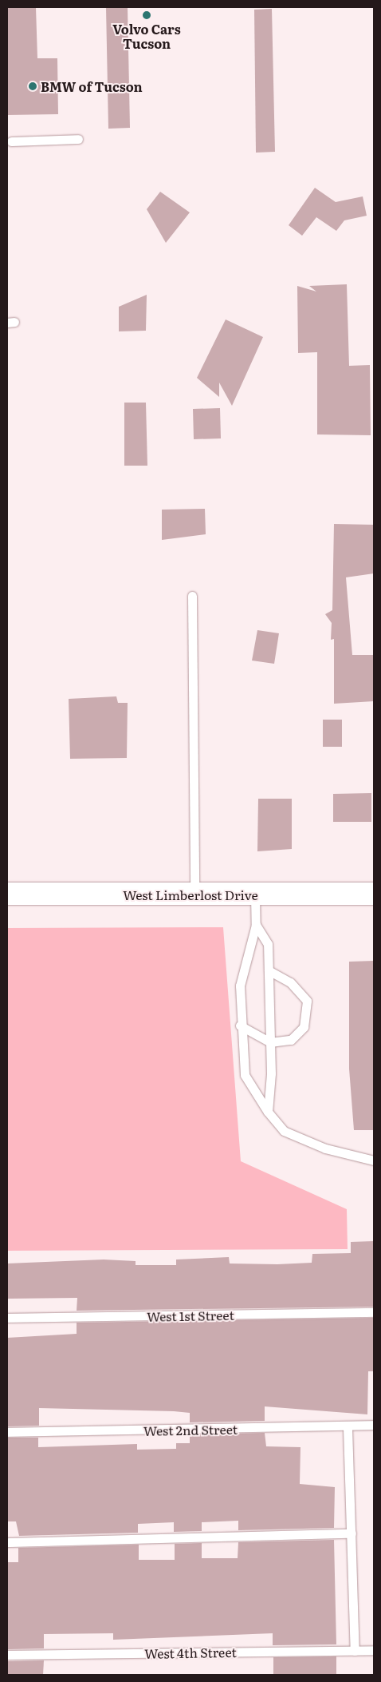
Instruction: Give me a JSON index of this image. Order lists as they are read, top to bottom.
{
  "streets": {
    "street": ["West Limberlost Drive"],
    "lane": ["West 1st Street", "West 2nd Street", "West 4th Street"]
  },
  "places": ["Volvo Cars Tucson", "BMW of Tucson"]
}
